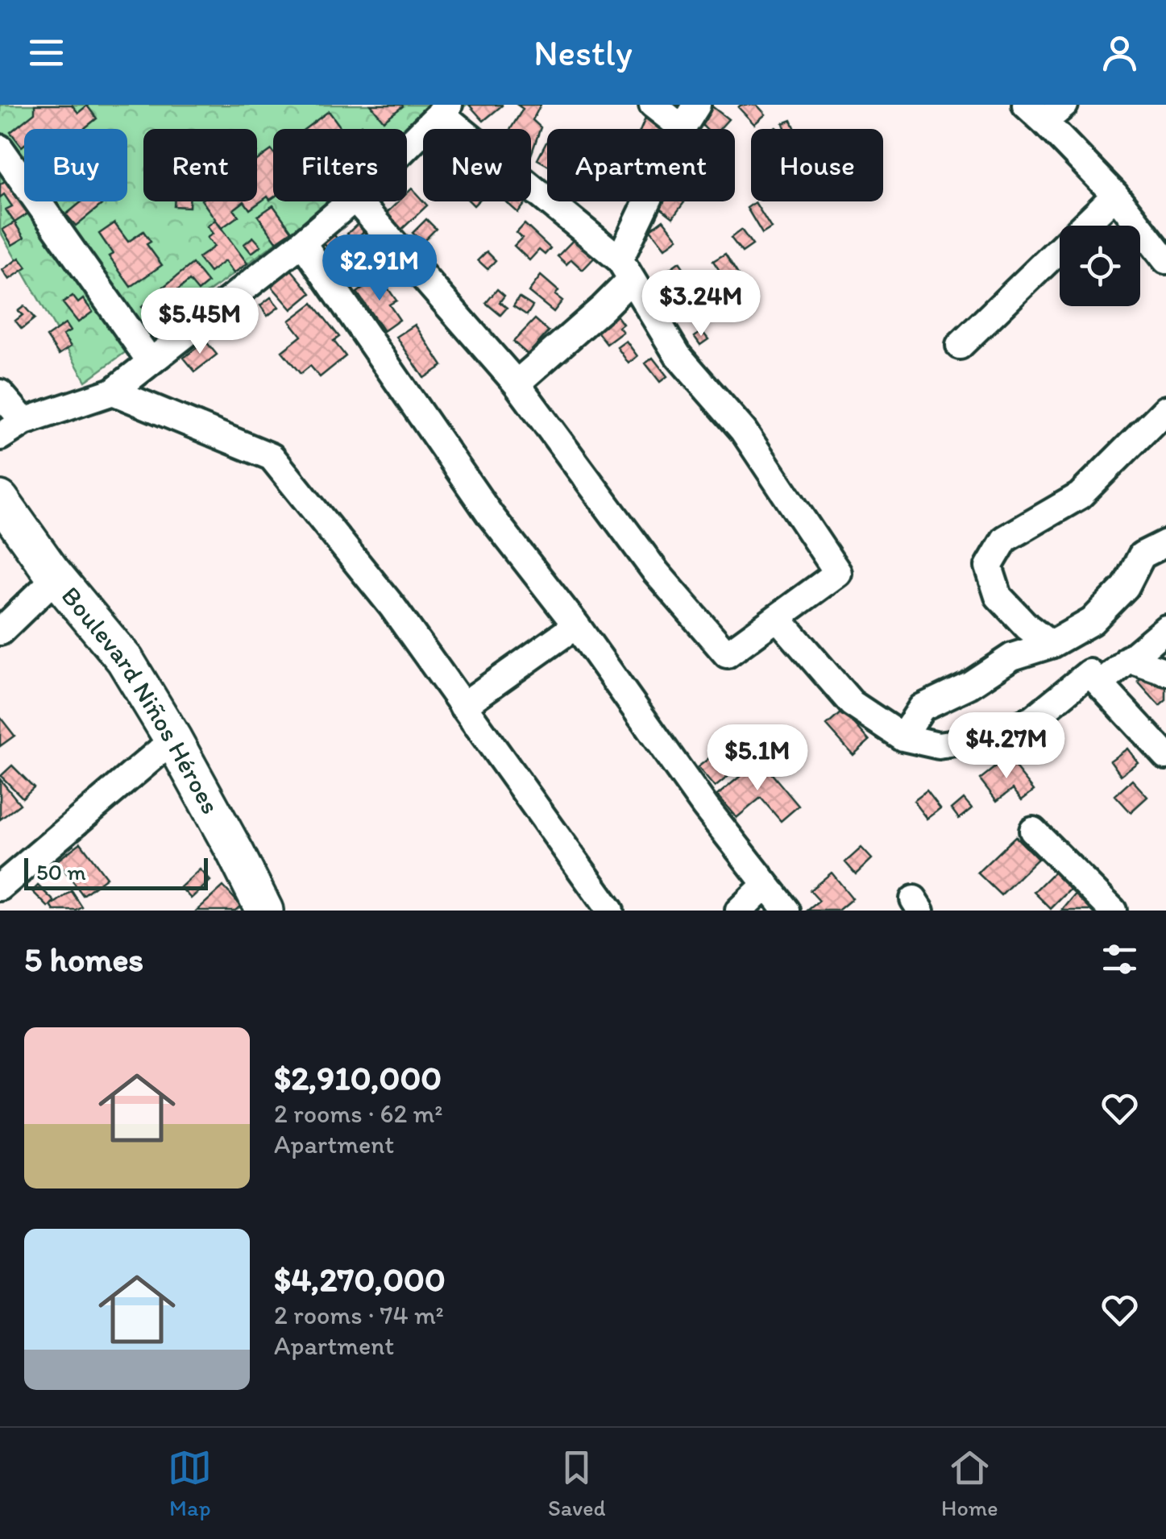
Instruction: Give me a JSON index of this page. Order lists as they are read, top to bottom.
{
  "streets": {
    "street": ["Boulevard Niños Héroes"]
  },
  "scale_bar": "50 m",
  "page": {
    "header": "Nestly",
    "chip": [
      "Buy",
      "Rent",
      "Filters",
      "New",
      "Apartment",
      "House"
    ],
    "price": [
      "$2.91M",
      "$3.24M",
      "$5.45M",
      "$4.27M",
      "$5.1M"
    ],
    "scale": "50 m",
    "heading": "5 homes",
    "list": [
      {
        "name": "$2,910,000",
        "note": "2 rooms · 62 m² · Apartment"
      },
      {
        "name": "$4,270,000",
        "note": "2 rooms · 74 m² · Apartment"
      }
    ],
    "tabs": ["Map", "Saved", "Home"]
  }
}
